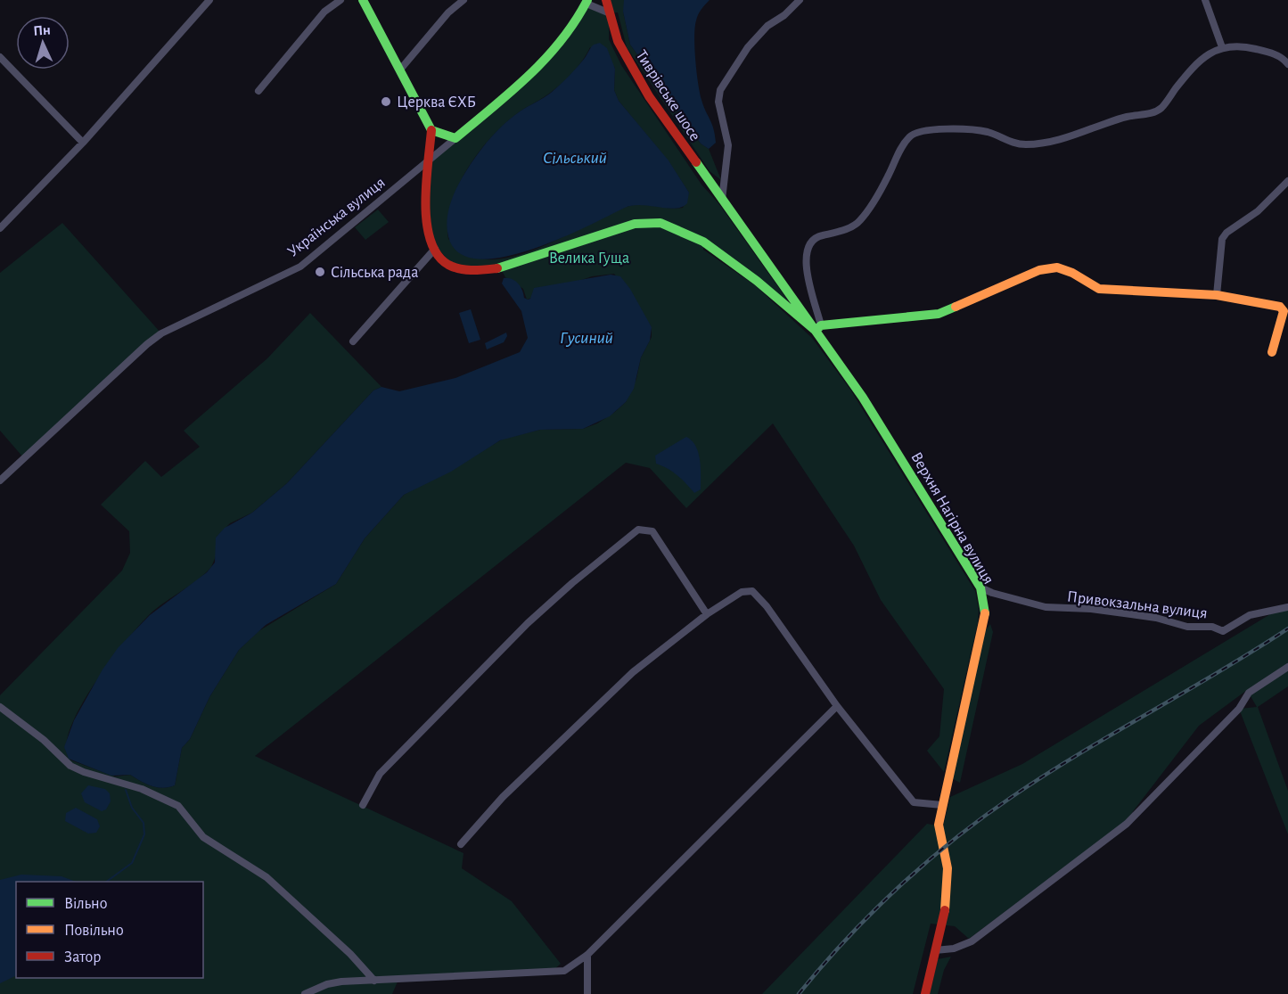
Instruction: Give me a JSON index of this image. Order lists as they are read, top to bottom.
{
  "streets": {
    "street": [
      "Тиврівське шосе",
      "Українська вулиця",
      "Верхня Нагірна вулиця",
      "Привокзальна вулиця"
    ]
  },
  "crossings": [
    ["Тиврівське шосе", "Верхня Нагірна вулиця"],
    ["Верхня Нагірна вулиця", "Привокзальна вулиця"]
  ],
  "water": ["Сільський", "Гусиний"],
  "parks": ["Велика Гуща"],
  "places": ["Церква ЄХБ", "Сільська рада"],
  "legend": ["Вільно", "Повільно", "Затор"],
  "north": "top"
}
